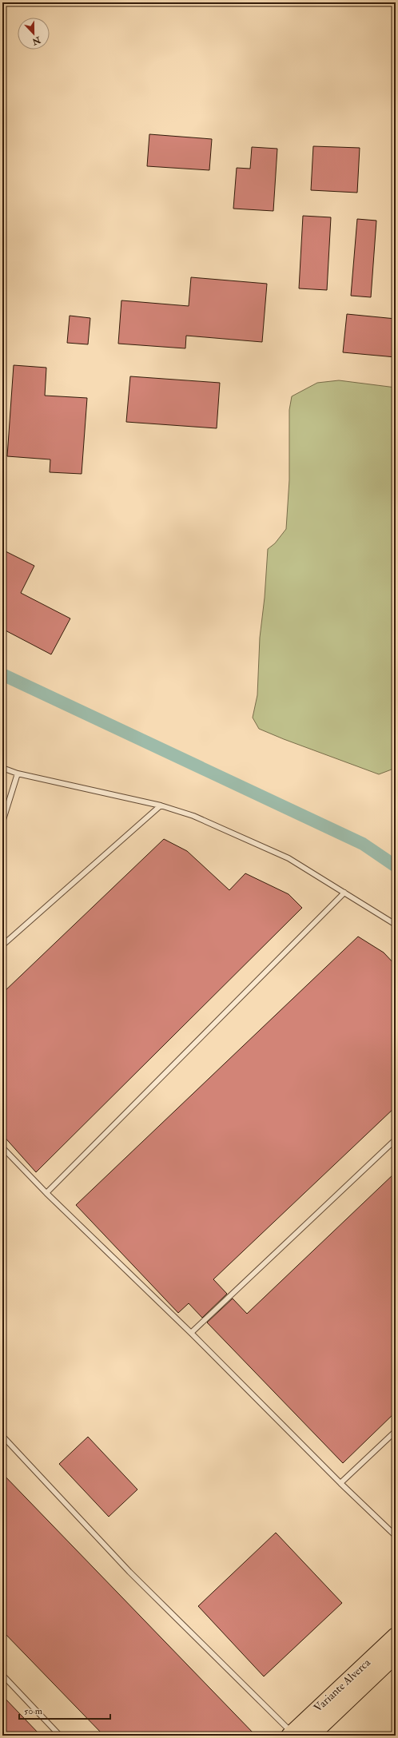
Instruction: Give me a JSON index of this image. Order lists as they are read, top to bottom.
{
  "streets": {
    "main road": ["Variante Alverca"]
  },
  "scale_bar": "50 m",
  "north": "bottom"
}
